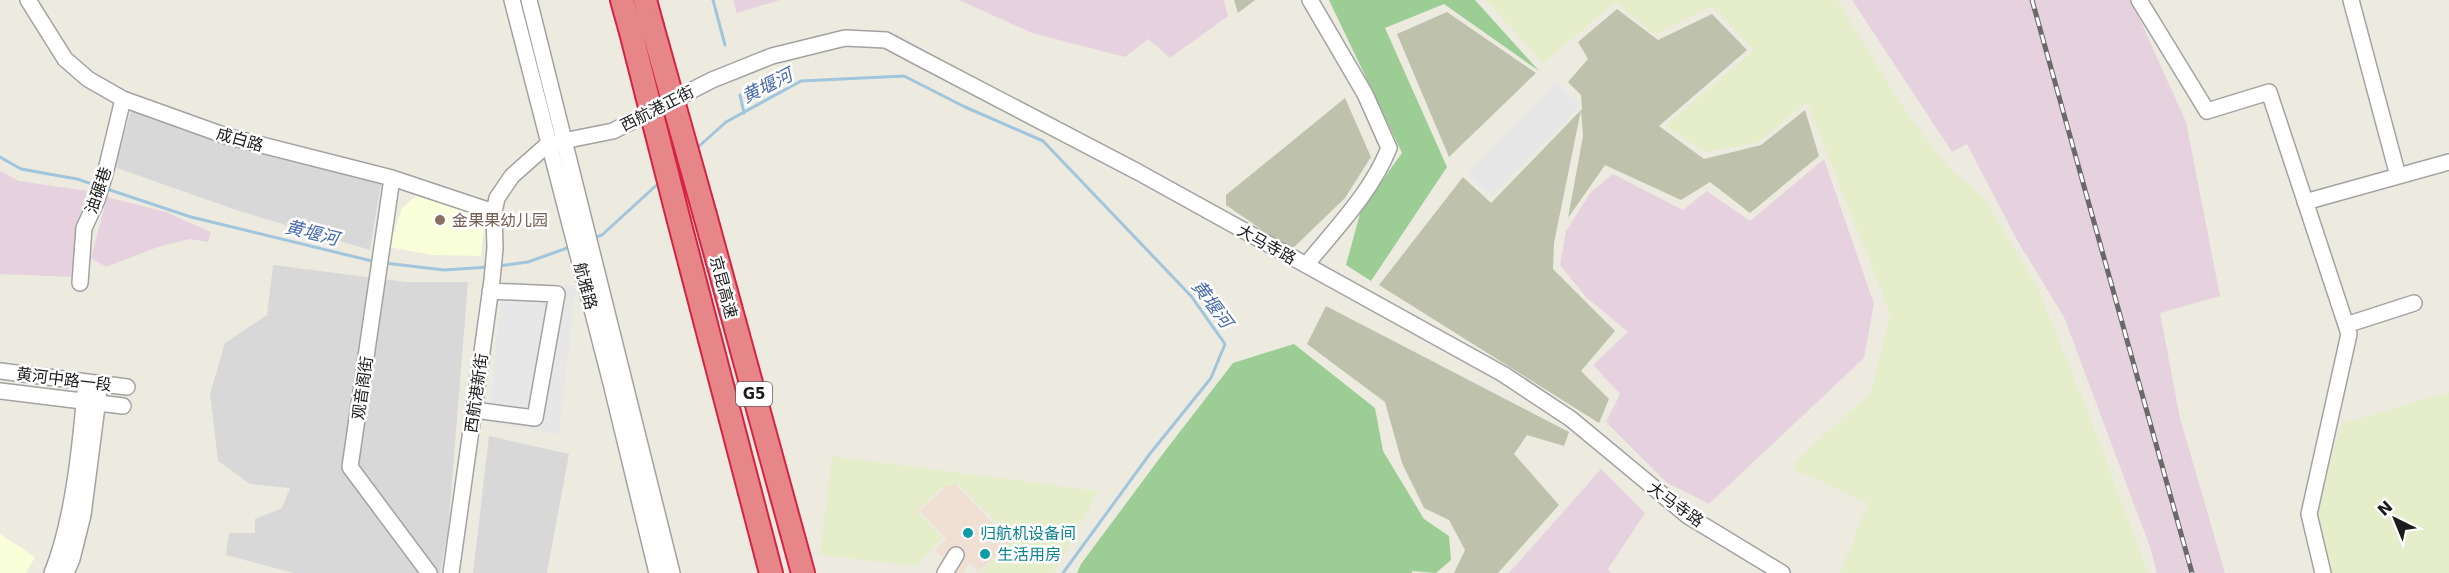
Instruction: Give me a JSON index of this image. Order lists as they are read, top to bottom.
{
  "streets": {
    "highway": ["京昆高速", "G5"],
    "street": [
      "西航港正街",
      "成白路",
      "油碾巷",
      "大马寺路",
      "航雅路",
      "黄河中路一段",
      "观音阁街",
      "西航港新街"
    ]
  },
  "crossings": [
    ["西航港正街", "成白路"],
    ["西航港正街", "大马寺路"],
    ["西航港正街", "航雅路"],
    ["西航港正街", "西航港新街"],
    ["成白路", "油碾巷"],
    ["成白路", "观音阁街"],
    ["成白路", "西航港新街"]
  ],
  "water": ["黄堰河"],
  "places": ["金果果幼儿园", "归航机设备间", "生活用房"],
  "north": "top left"
}
